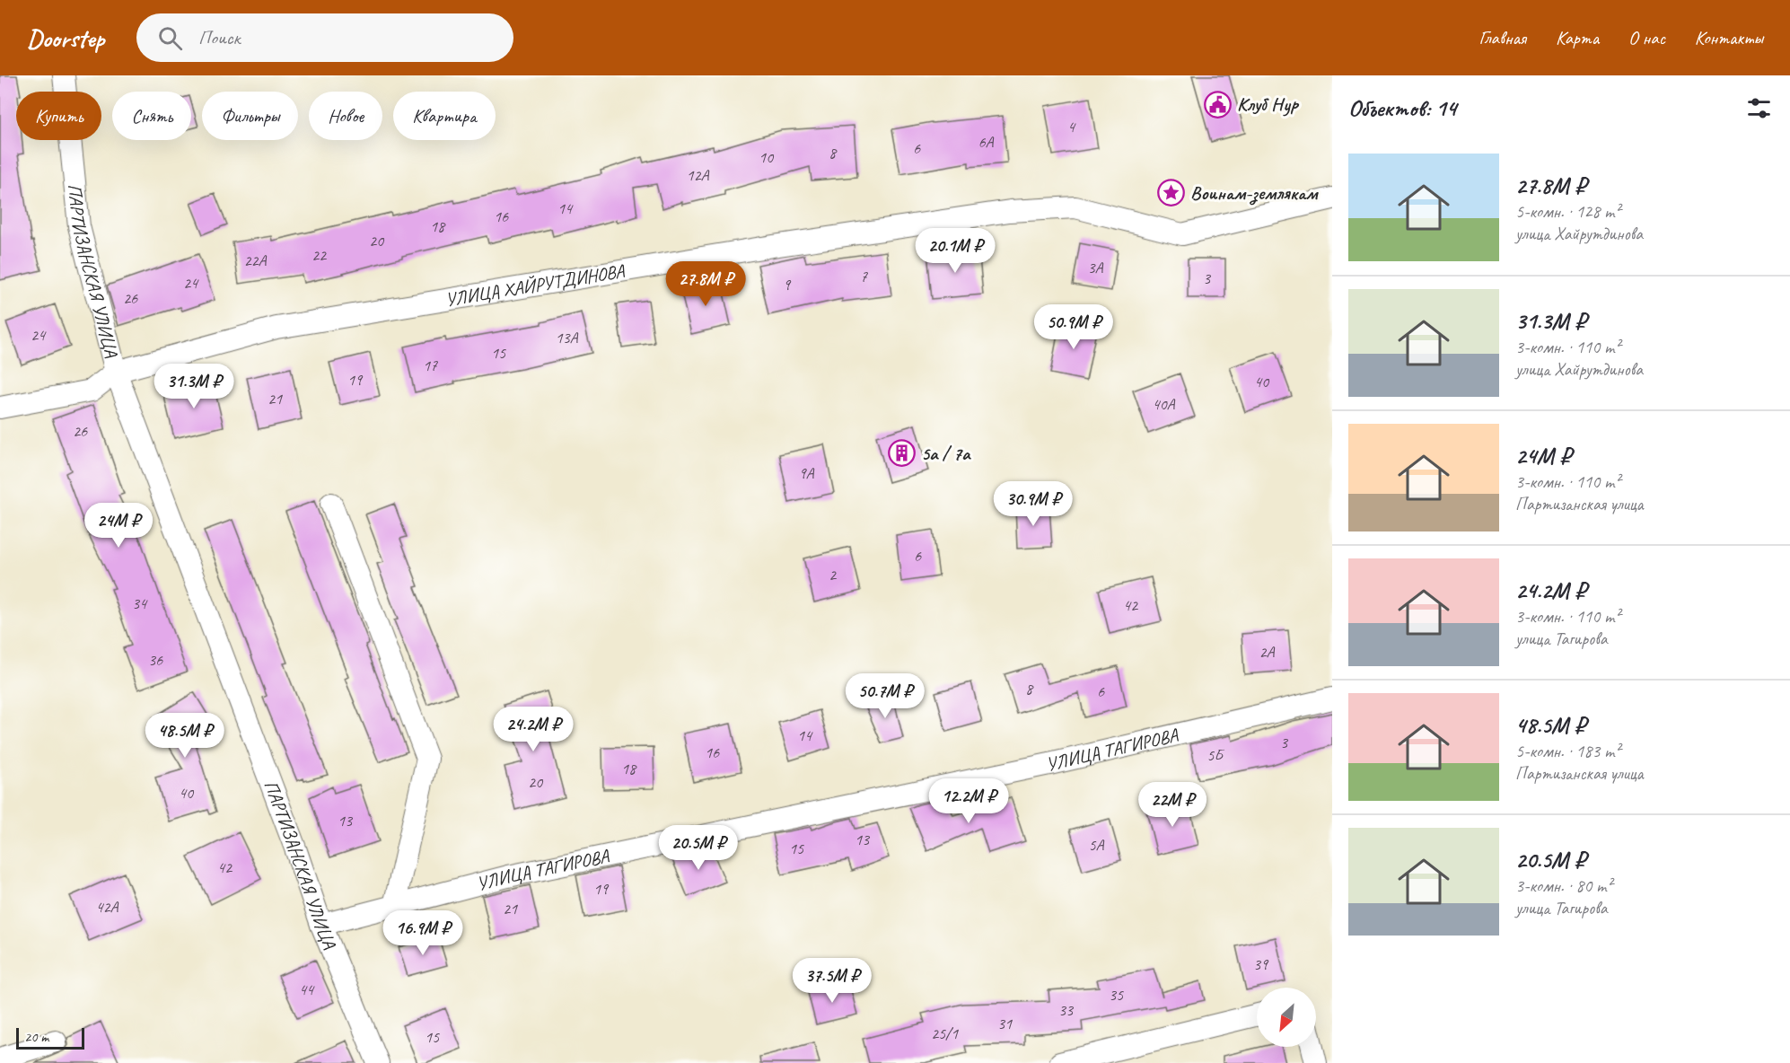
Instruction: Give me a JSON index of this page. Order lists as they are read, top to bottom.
{
  "streets": {
    "street": ["ПАРТИЗАНСКАЯ УЛИЦА", "УЛИЦА ХАЙРУТДИНОВА", "УЛИЦА ТАГИРОВА"]
  },
  "crossings": [
    ["ПАРТИЗАНСКАЯ УЛИЦА", "УЛИЦА ХАЙРУТДИНОВА"],
    ["ПАРТИЗАНСКАЯ УЛИЦА", "УЛИЦА ТАГИРОВА"]
  ],
  "places": {
    "public building": ["Клуб Нур"],
    "place": ["Воинам-землякам"],
    "building": ["5а / 7а"]
  },
  "house_numbers": [
    "4",
    "6А",
    "6",
    "8",
    "10",
    "12А",
    "14",
    "16",
    "18",
    "20",
    "22",
    "22А",
    "3А",
    "7",
    "3",
    "24",
    "9",
    "26",
    "24",
    "13А",
    "15",
    "17",
    "19",
    "40",
    "21",
    "40А",
    "26",
    "9А",
    "6",
    "2",
    "34",
    "42",
    "2А",
    "36",
    "8",
    "6",
    "14",
    "3",
    "16",
    "5Б",
    "18",
    "20",
    "40",
    "13",
    "13",
    "5А",
    "15",
    "42",
    "19",
    "42А",
    "21",
    "39",
    "44",
    "35",
    "33",
    "31",
    "25/1",
    "15"
  ],
  "scale_bar": "20 m",
  "north": "bottom left",
  "page": {
    "header": "Doorstep",
    "search": "Поиск",
    "nav": [
      "Главная",
      "Карта",
      "О нас",
      "Контакты"
    ],
    "heading": "Объектов: 14",
    "chip": [
      "Купить",
      "Снять",
      "Фильтры",
      "Новое",
      "Квартира"
    ],
    "list": [
      {
        "name": "27.8M ₽",
        "note": "5-комн. · 128 m² · улица Хайрутдинова"
      },
      {
        "name": "31.3M ₽",
        "note": "3-комн. · 110 m² · улица Хайрутдинова"
      },
      {
        "name": "24M ₽",
        "note": "3-комн. · 110 m² · Партизанская улица"
      },
      {
        "name": "24.2M ₽",
        "note": "3-комн. · 110 m² · улица Тагирова"
      },
      {
        "name": "48.5M ₽",
        "note": "5-комн. · 183 m² · Партизанская улица"
      },
      {
        "name": "20.5M ₽",
        "note": "3-комн. · 80 m² · улица Тагирова"
      }
    ],
    "price": [
      "20.1M ₽",
      "27.8M ₽",
      "50.9M ₽",
      "31.3M ₽",
      "30.9M ₽",
      "24M ₽",
      "50.7M ₽",
      "24.2M ₽",
      "48.5M ₽",
      "12.2M ₽",
      "22M ₽",
      "20.5M ₽",
      "16.9M ₽",
      "37.5M ₽"
    ],
    "scale": "20 m"
  }
}
